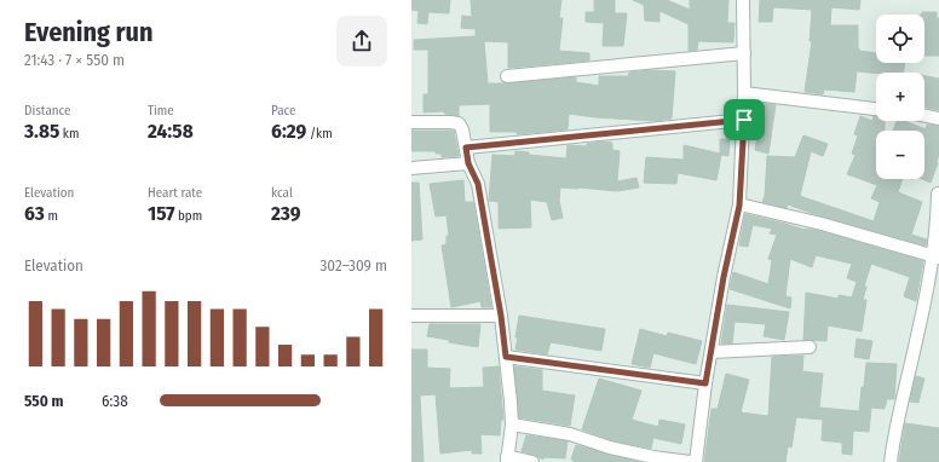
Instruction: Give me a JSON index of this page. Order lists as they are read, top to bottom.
{
  "page": {
    "heading": ["Evening run", "21:43 · 7 × 550 m"],
    "map_buttons": ["+", "−"],
    "stats": [
      ["Distance", "3.85 km"],
      ["Time", "24:58"],
      ["Pace", "6:29 /km"],
      ["Elevation", "63 m"],
      ["Heart rate", "157 bpm"],
      ["kcal", "239"]
    ],
    "chart": ["Elevation", "302–309 m"],
    "list": [
      {
        "name": "550 m",
        "note": "6:38"
      }
    ]
  }
}
